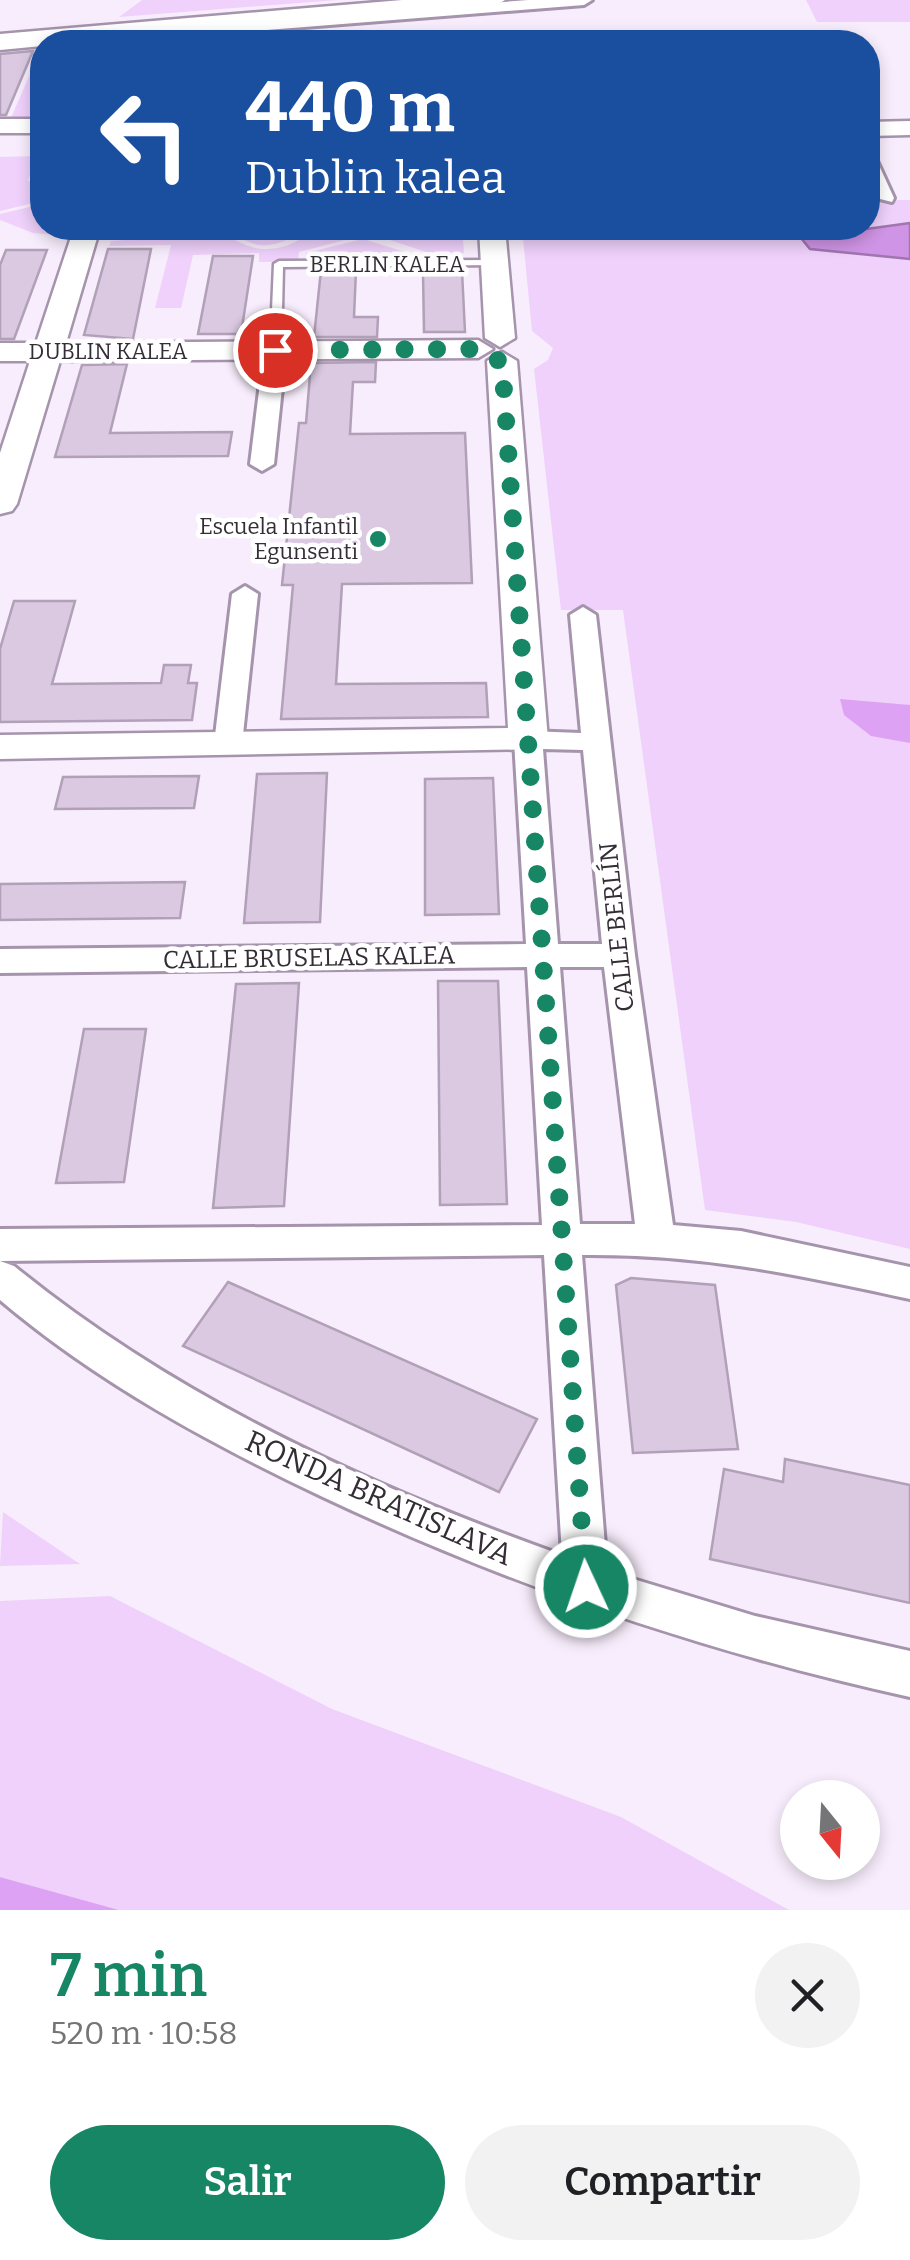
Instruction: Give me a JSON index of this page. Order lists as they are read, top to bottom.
{
  "streets": {
    "street": [
      "BERLIN KALEA",
      "DUBLIN KALEA",
      "CALLE BERLÍN",
      "CALLE BRUSELAS KALEA",
      "RONDA BRATISLAVA"
    ]
  },
  "crossings": [
    ["BERLIN KALEA", "DUBLIN KALEA"],
    ["BERLIN KALEA", "CALLE BRUSELAS KALEA"],
    ["BERLIN KALEA", "RONDA BRATISLAVA"],
    ["CALLE BERLÍN", "CALLE BRUSELAS KALEA"]
  ],
  "places": ["Escuela Infantil Egunsenti"],
  "north": "bottom",
  "page": {
    "turn": ["440 m", "Dublin kalea"],
    "heading": ["7 min", "520 m · 10:58"],
    "buttons": ["Salir", "Compartir"]
  }
}
